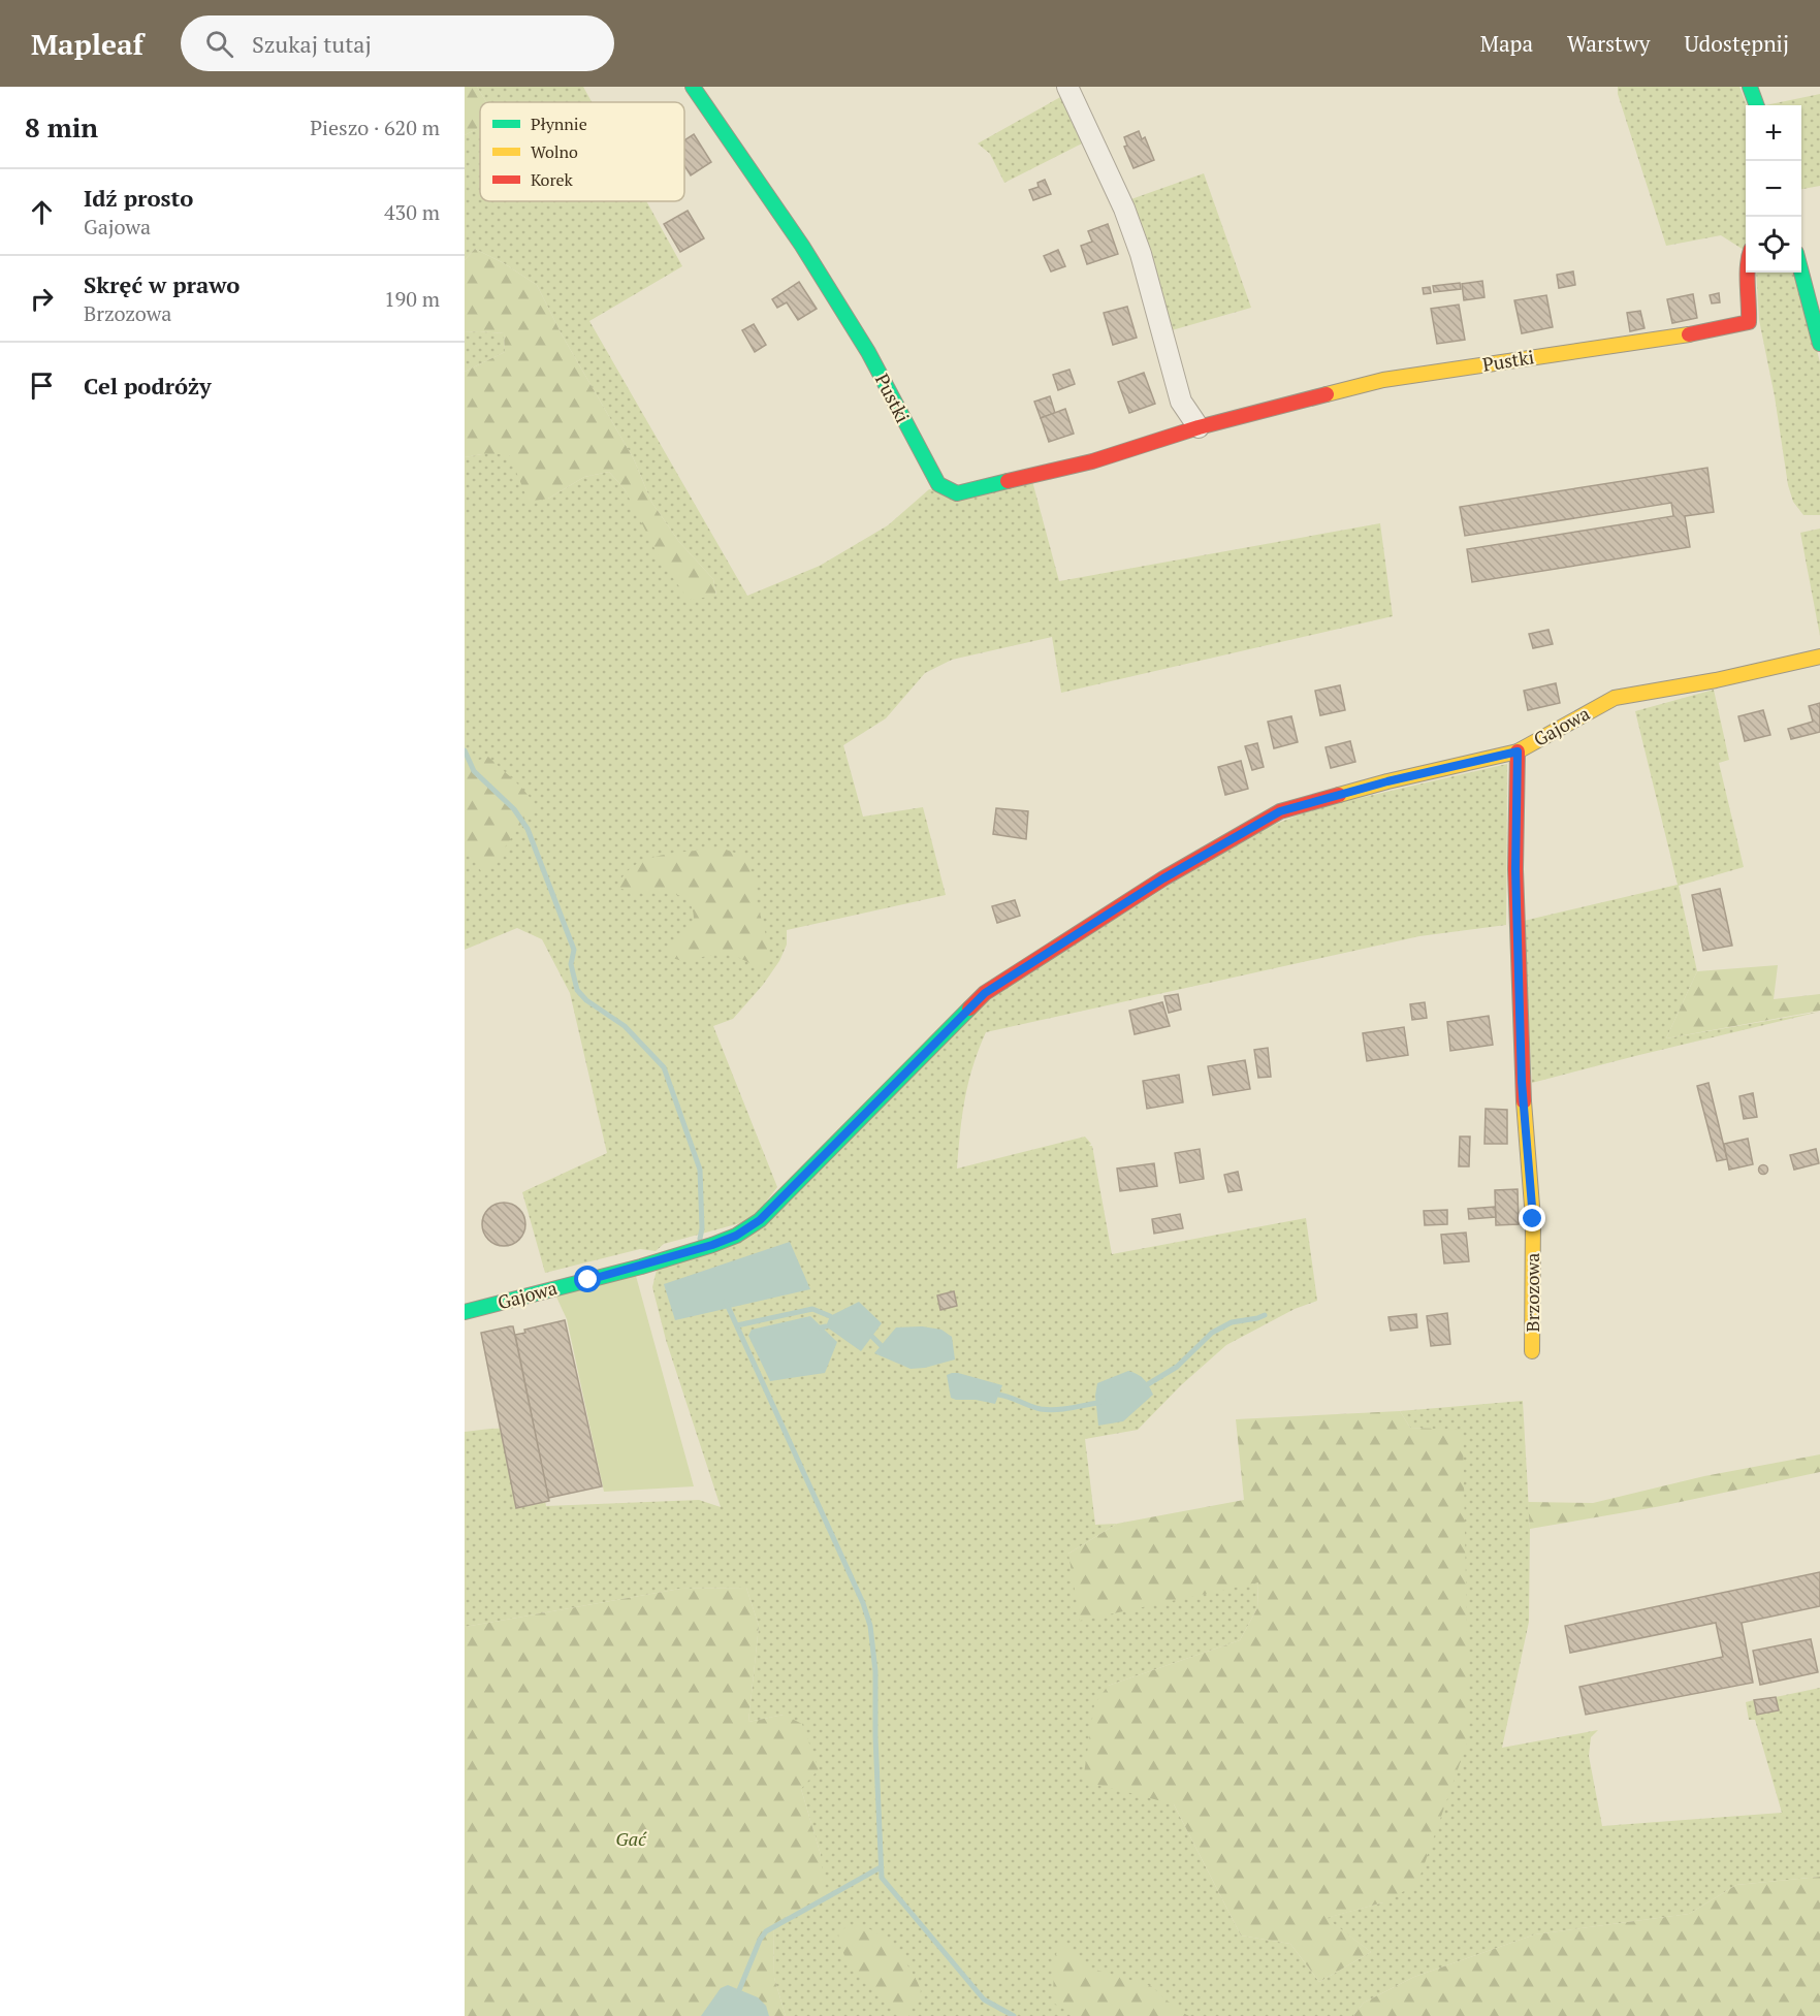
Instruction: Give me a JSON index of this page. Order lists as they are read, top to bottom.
{
  "streets": {
    "street": ["Pustki", "Gajowa", "Brzozowa"]
  },
  "crossings": [
    ["Gajowa", "Brzozowa"]
  ],
  "parks": ["Gać"],
  "legend": ["Płynnie", "Wolno", "Korek"],
  "page": {
    "header": "Mapleaf",
    "search": "Szukaj tutaj",
    "nav": ["Mapa", "Warstwy", "Udostępnij"],
    "heading": ["8 min", "Pieszo · 620 m"],
    "map_buttons": ["+", "−"],
    "list": [
      ["Idź prosto", "Gajowa", "430 m"],
      ["Skręć w prawo", "Brzozowa", "190 m"],
      "Cel podróży"
    ]
  }
}
